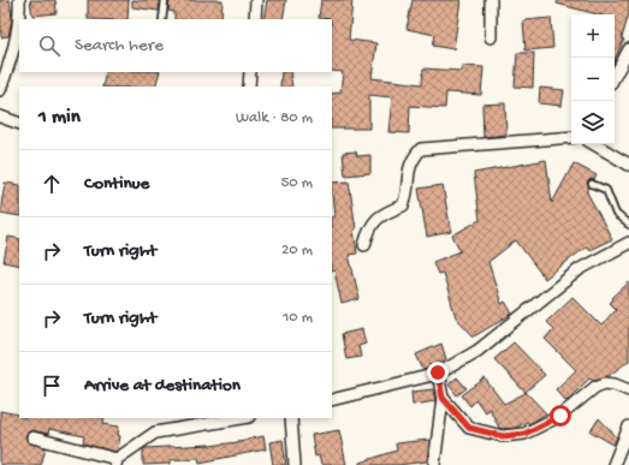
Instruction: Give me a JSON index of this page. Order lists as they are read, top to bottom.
{
  "page": {
    "map_buttons": ["+", "−"],
    "search": "Search here",
    "heading": ["1 min", "Walk · 80 m"],
    "list": [
      ["Continue", "50 m"],
      ["Turn right", "20 m"],
      ["Turn right", "10 m"],
      "Arrive at destination"
    ]
  }
}
